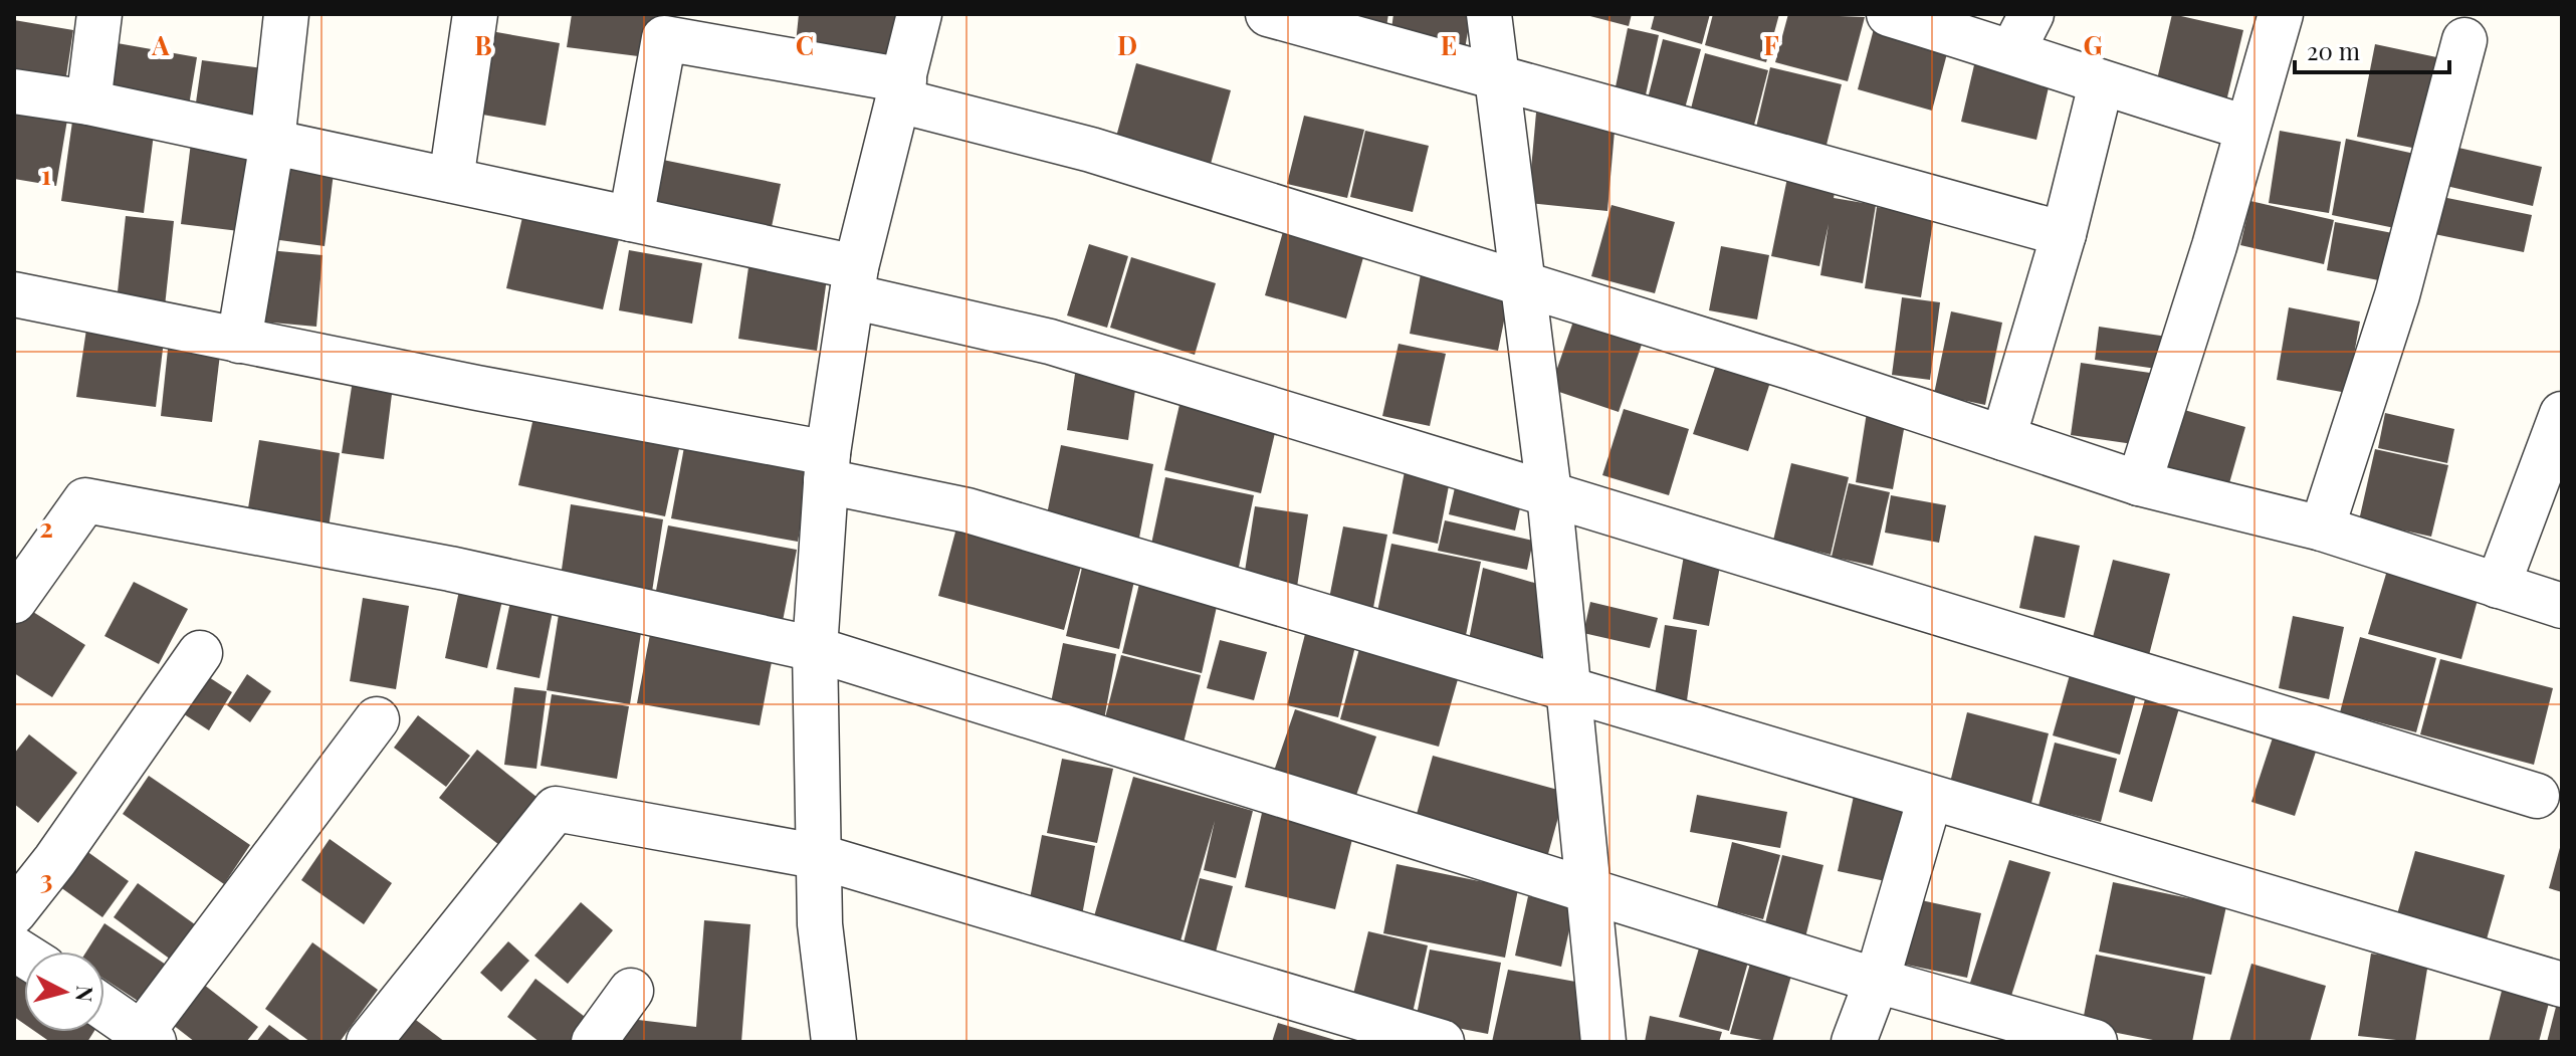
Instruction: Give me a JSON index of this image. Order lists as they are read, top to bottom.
{
  "scale_bar": "20 m",
  "north": "right",
  "grid": {
    "columns": [
      "A",
      "B",
      "C",
      "D",
      "E",
      "F",
      "G"
    ],
    "rows": ["1", "2", "3"]
  }
}
